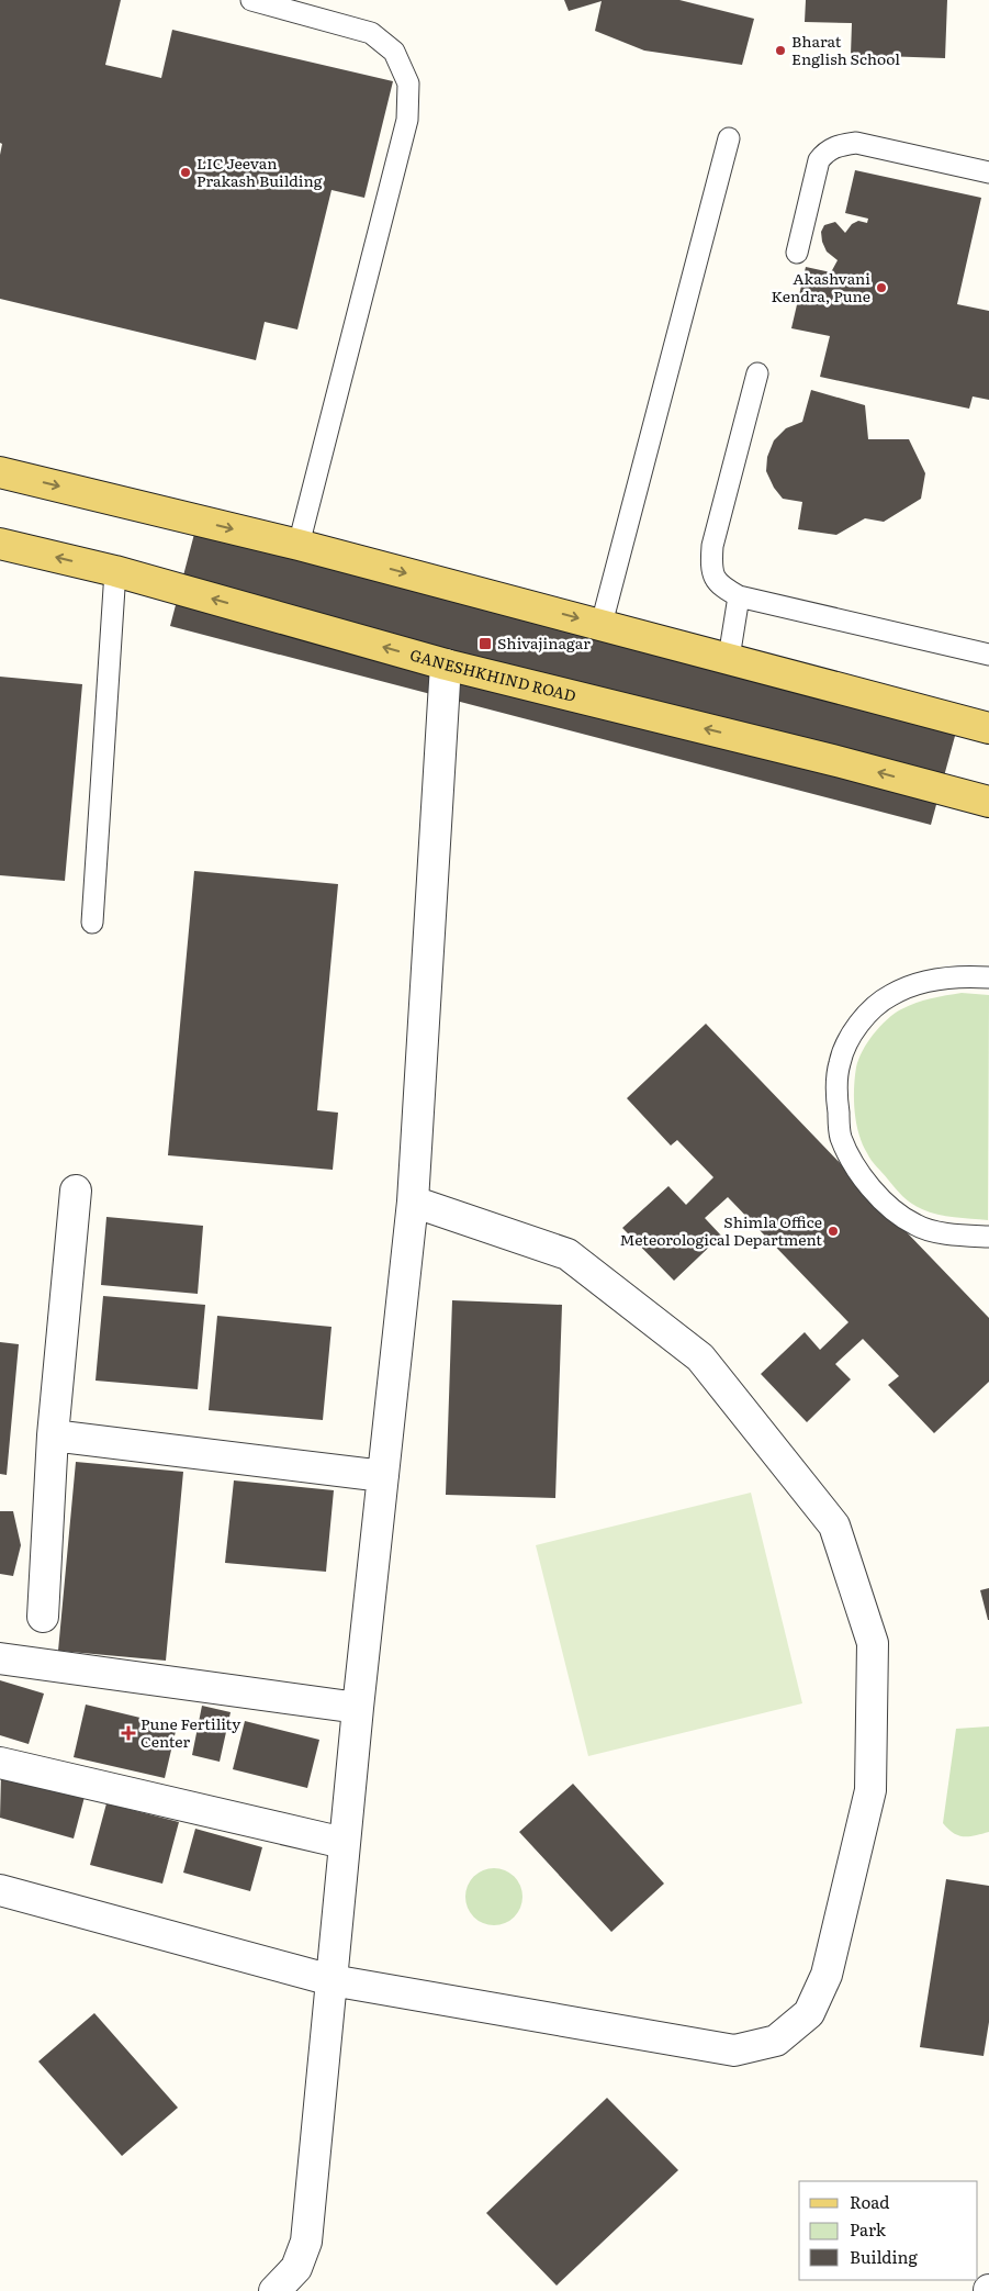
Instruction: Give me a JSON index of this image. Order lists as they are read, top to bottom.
{
  "streets": {
    "main road": ["GANESHKHIND ROAD"]
  },
  "places": {
    "other": [
      "Bharat English School",
      "LIC Jeevan Prakash Building",
      "Akashvani Kendra, Pune",
      "Shimla Office Meteorological Department"
    ],
    "transit": ["Shivajinagar"],
    "health": ["Pune Fertility Center"]
  },
  "legend": ["Road", "Park", "Building"]
}
